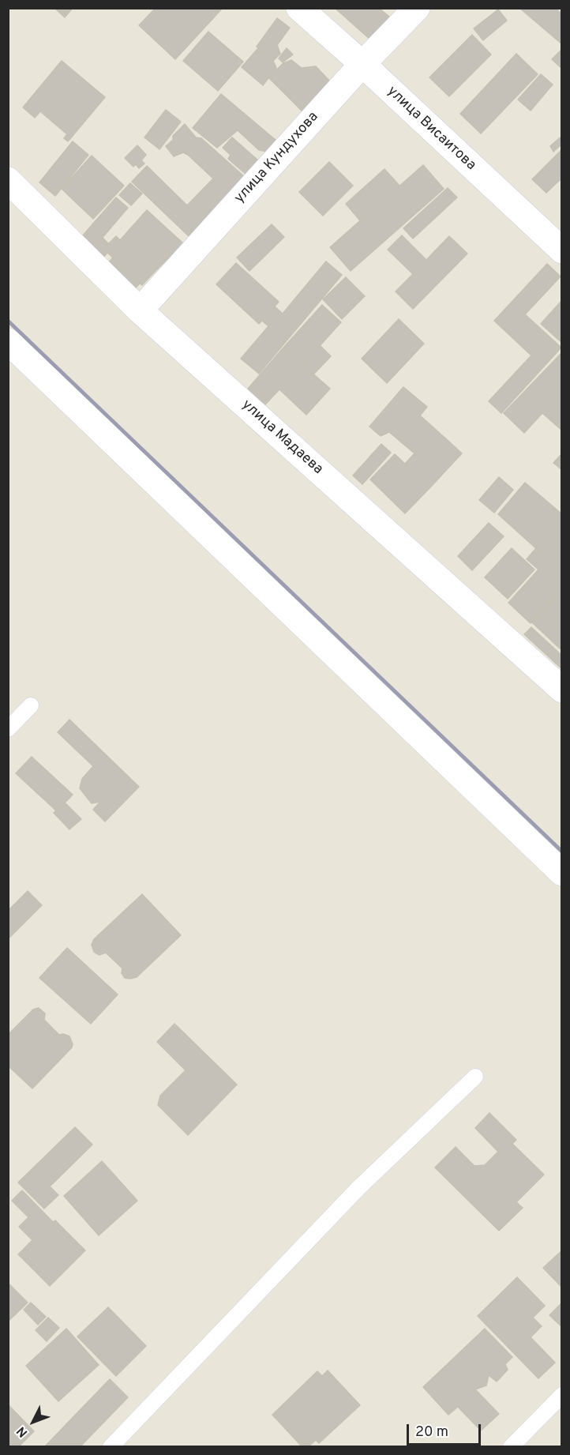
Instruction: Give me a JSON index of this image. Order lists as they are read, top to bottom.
{
  "streets": {
    "street": ["улица Висаитова", "улица Кундухова", "улица Мадаева"]
  },
  "crossings": [
    ["улица Висаитова", "улица Кундухова"],
    ["улица Кундухова", "улица Мадаева"]
  ],
  "scale_bar": "20 m",
  "north": "bottom left"
}
